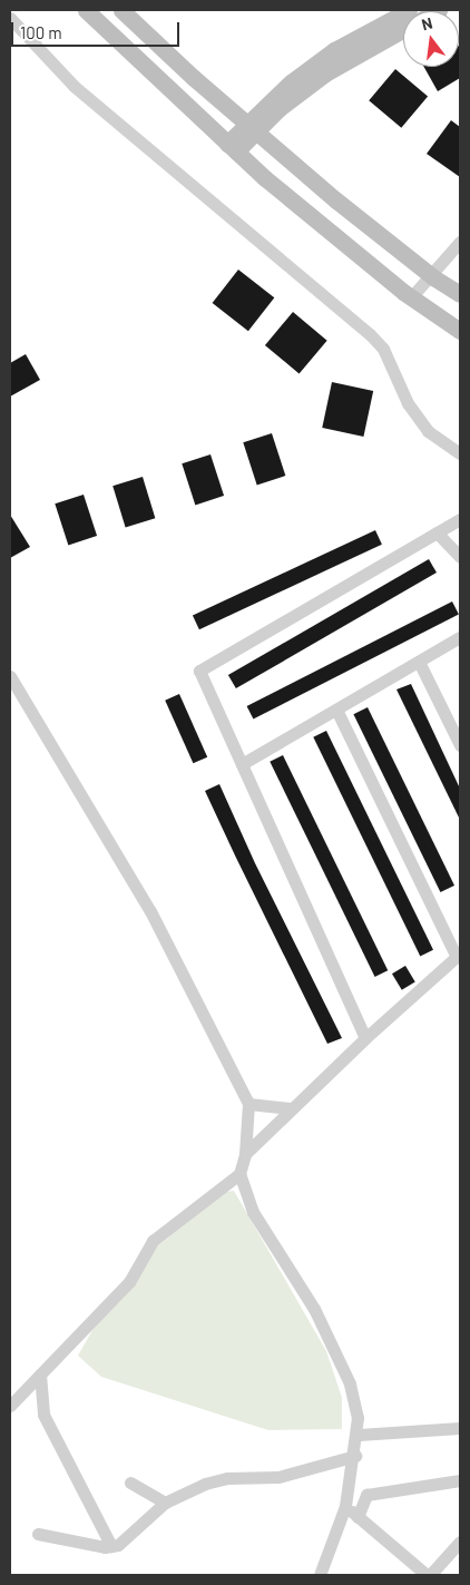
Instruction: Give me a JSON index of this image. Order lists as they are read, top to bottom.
{
  "scale_bar": "100 m",
  "north": "top"
}
